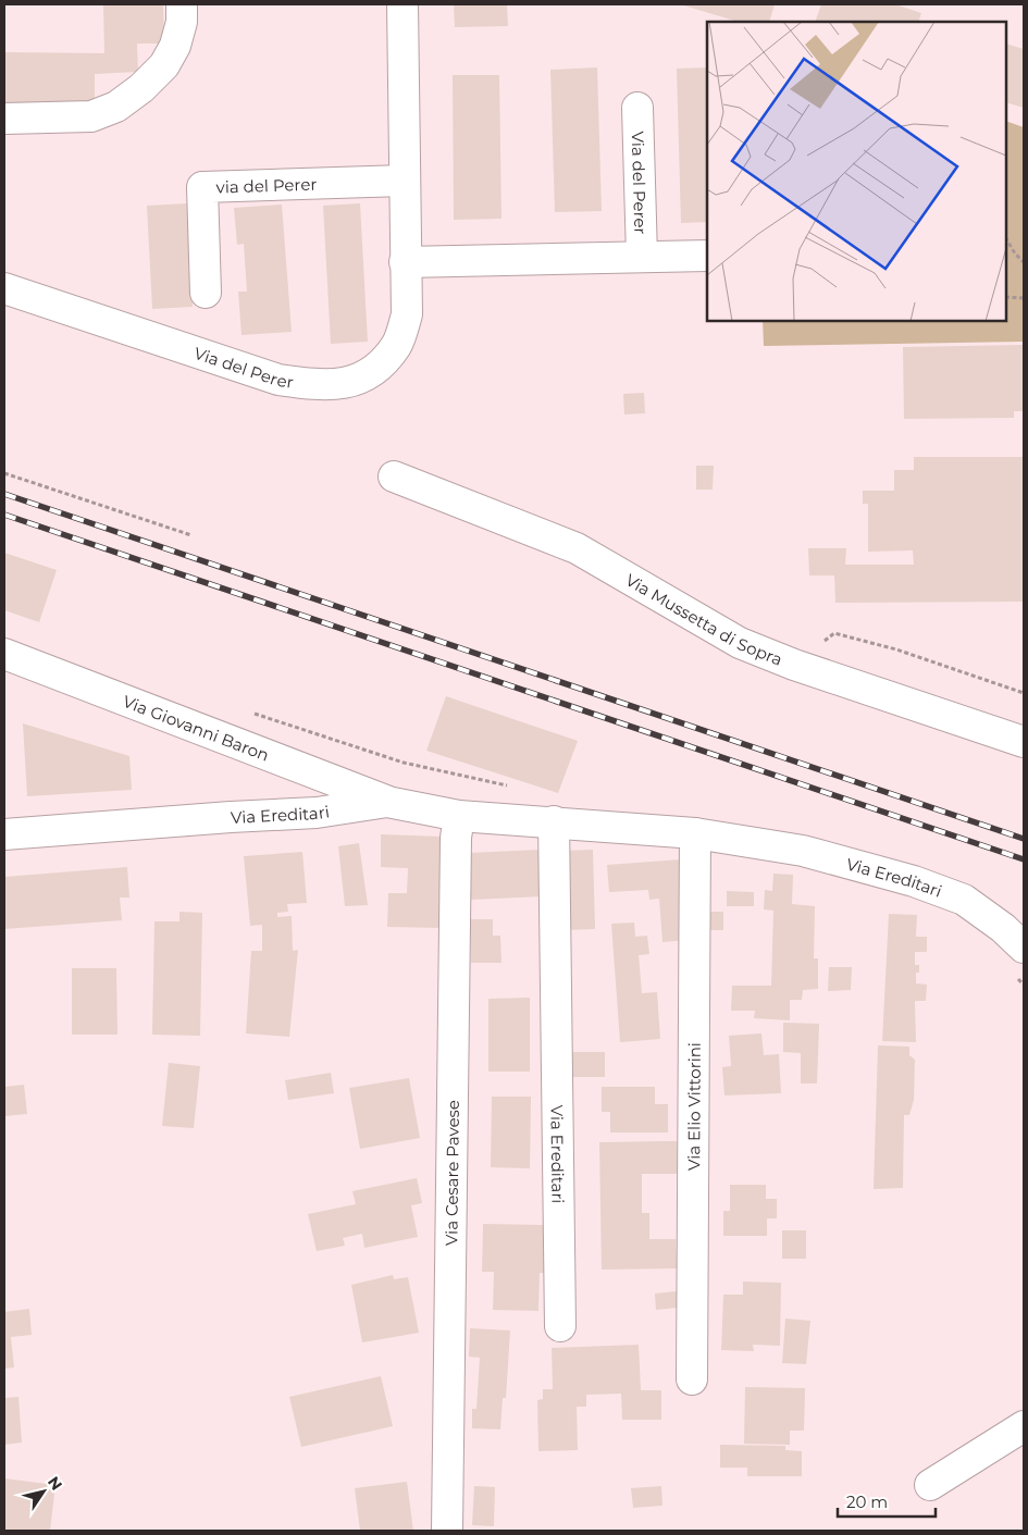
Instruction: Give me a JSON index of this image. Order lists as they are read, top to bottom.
{
  "streets": {
    "street": [
      "Via del Perer",
      "via del Perer",
      "Via Mussetta di Sopra",
      "Via Giovanni Baron",
      "Via Ereditari",
      "Via Elio Vittorini",
      "Via Cesare Pavese"
    ]
  },
  "crossings": [
    ["Via del Perer", "via del Perer"],
    ["Via Giovanni Baron", "Via Ereditari"],
    ["Via Ereditari", "Via Elio Vittorini"],
    ["Via Ereditari", "Via Cesare Pavese"]
  ],
  "scale_bar": "20 m",
  "north": "top right"
}
